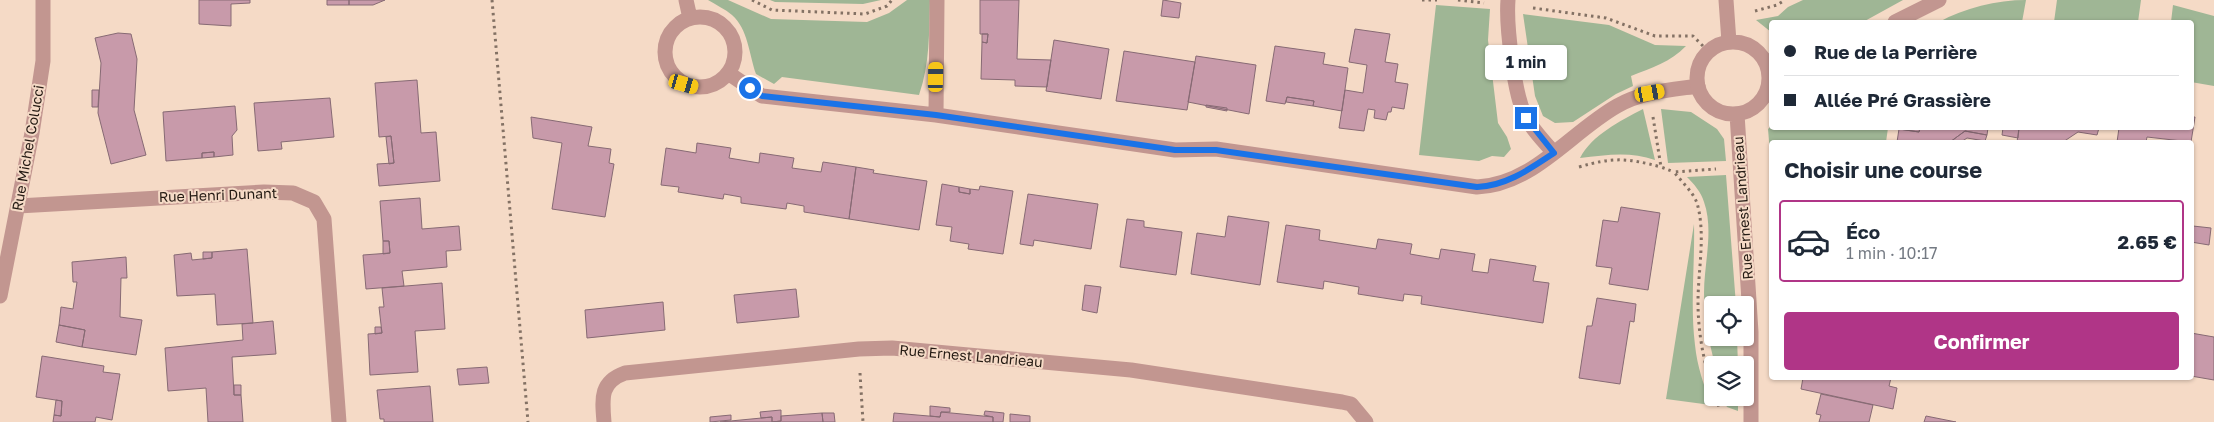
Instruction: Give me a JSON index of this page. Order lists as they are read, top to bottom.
{
  "streets": {
    "street": ["Rue Michel Colucci", "Rue Henri Dunant", "Rue Ernest Landrieau"]
  },
  "crossings": [
    ["Rue Michel Colucci", "Rue Henri Dunant"]
  ],
  "page": {
    "banner": ["Rue de la Perrière", "Allée Pré Grassière"],
    "bubble": "1 min",
    "heading": "Choisir une course",
    "list": [
      {
        "name": "Éco",
        "note": "1 min · 10:17",
        "value": "2.65 €"
      }
    ],
    "buttons": "Confirmer"
  }
}
